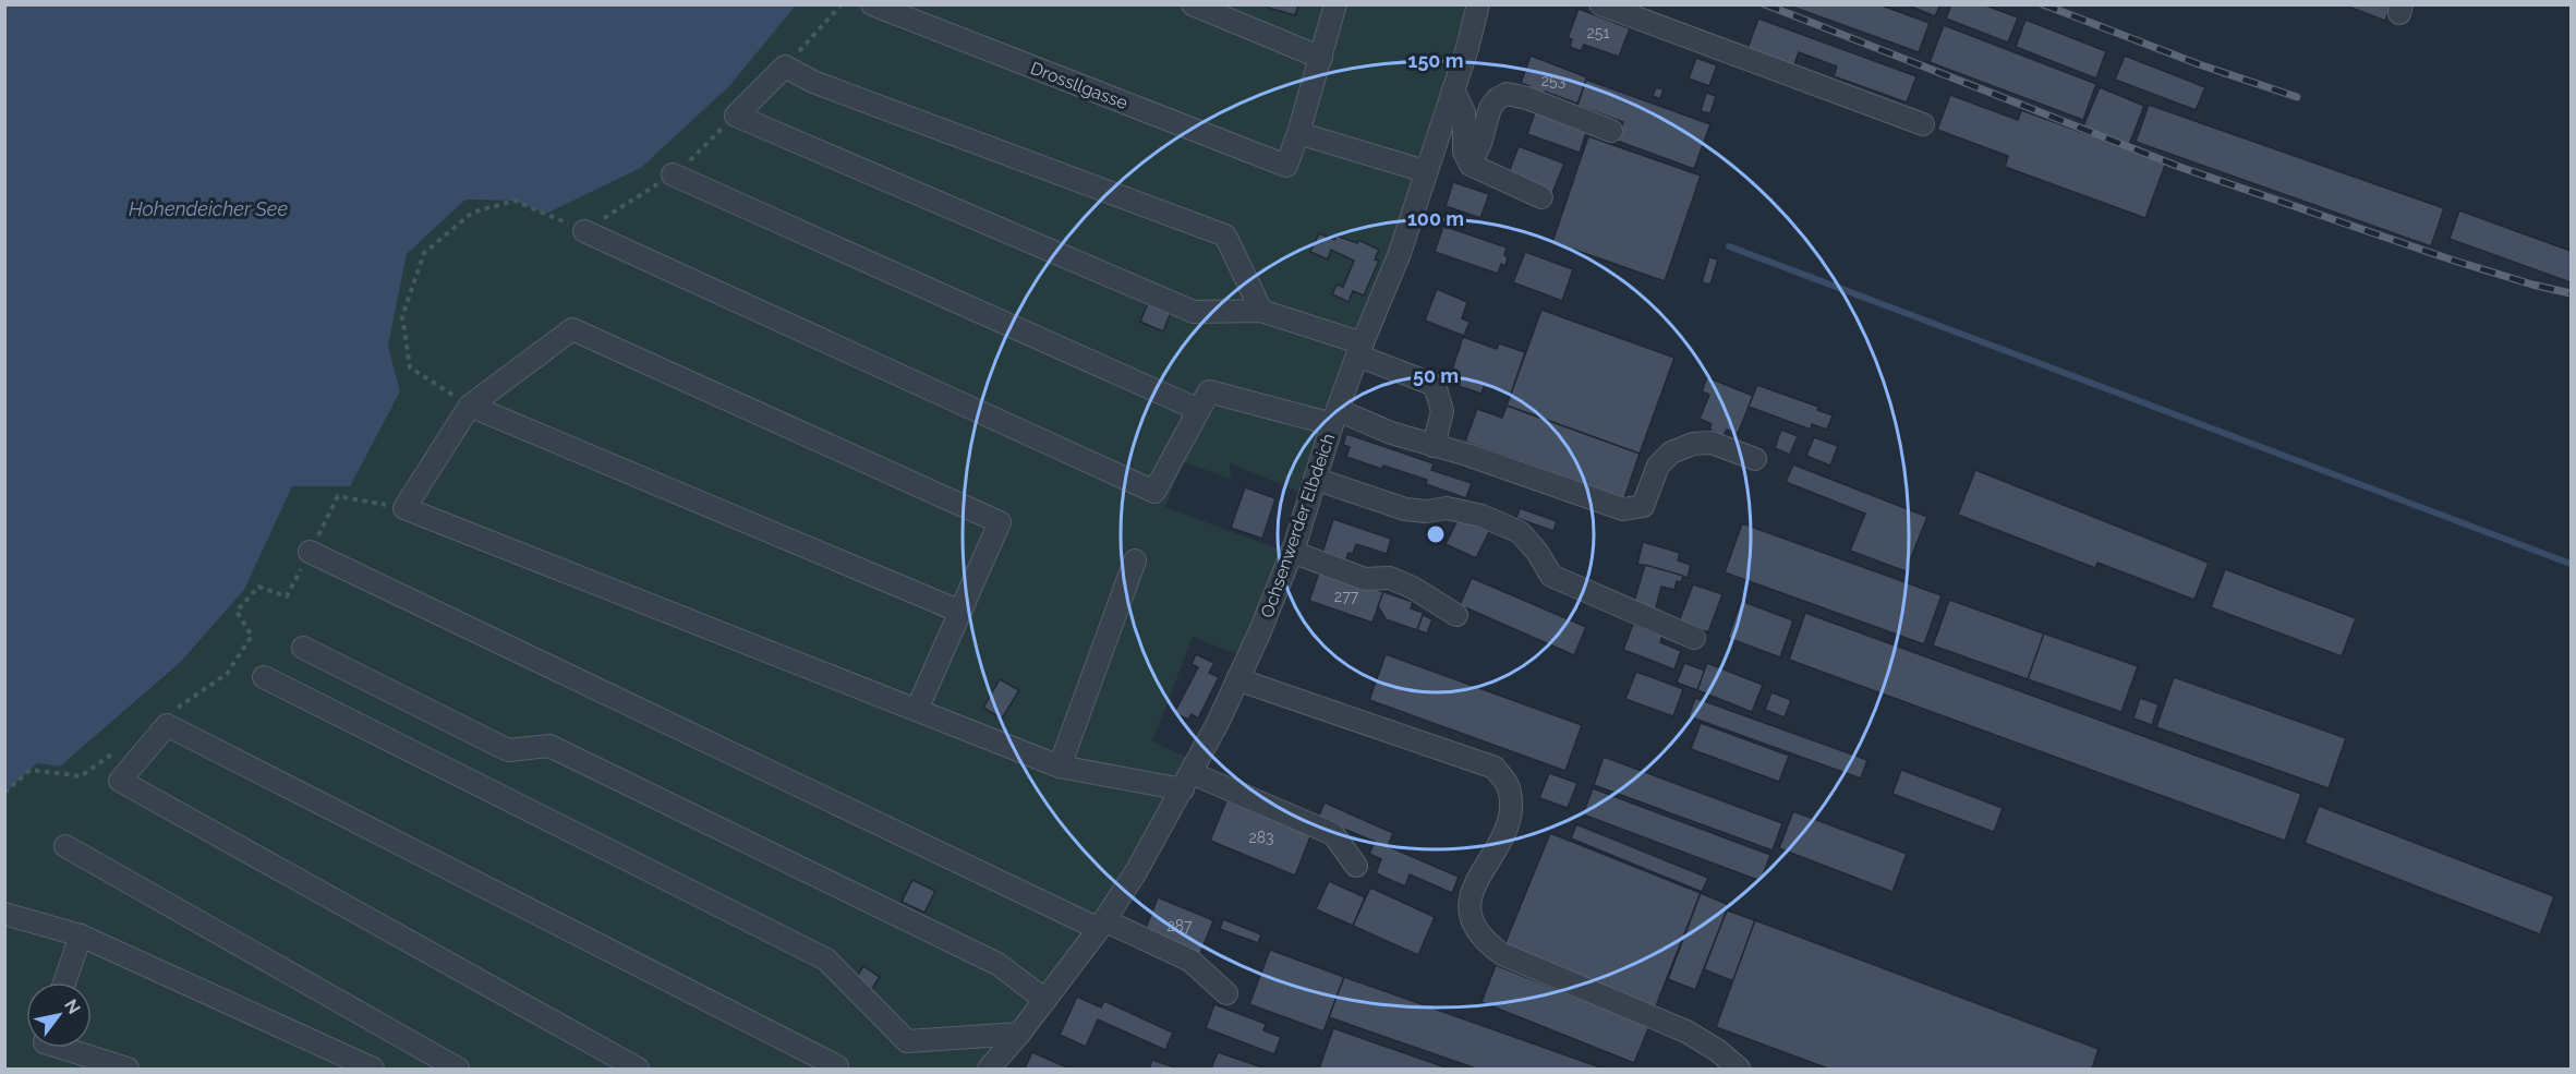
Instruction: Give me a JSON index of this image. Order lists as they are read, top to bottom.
{
  "streets": {
    "street": ["Drossllgasse", "Ochsenwerder Elbdeich"]
  },
  "water": ["Hohendeicher See"],
  "house_numbers": [
    "251",
    "253",
    "277",
    "283",
    "287"
  ],
  "north": "top right",
  "rings": ["150 m", "100 m", "50 m"]
}
